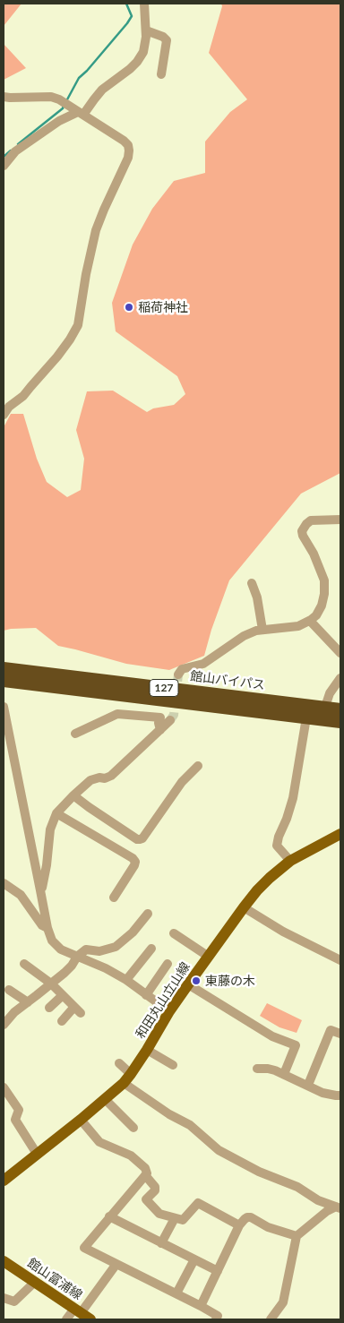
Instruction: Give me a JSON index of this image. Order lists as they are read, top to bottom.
{
  "streets": {
    "highway": ["館山バイパス", "127"],
    "main road": ["和田丸山立山線", "館山富浦線"]
  },
  "places": ["稲荷神社", "東藤の木"]
}
